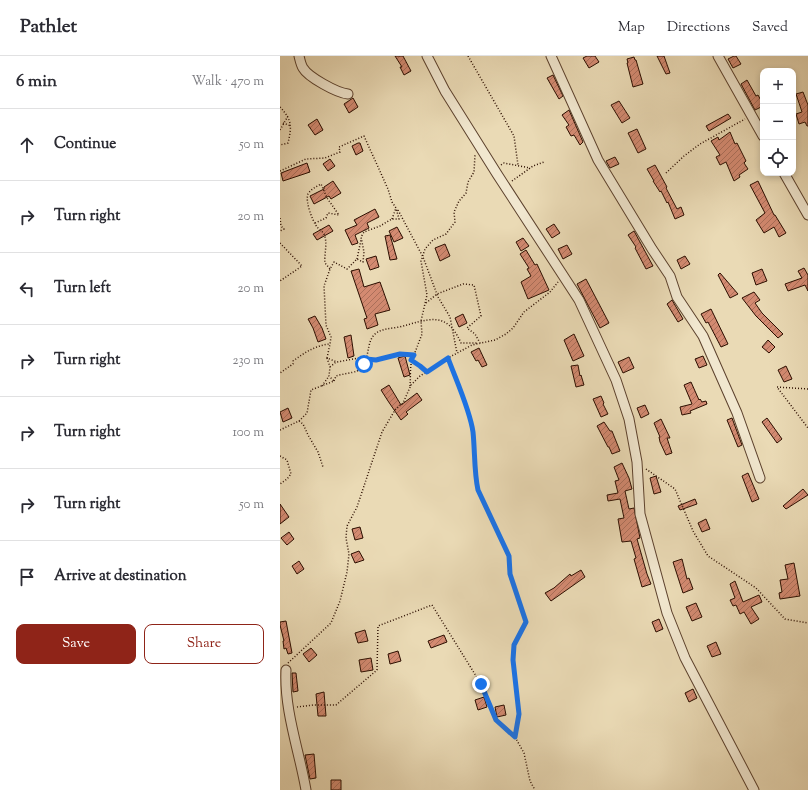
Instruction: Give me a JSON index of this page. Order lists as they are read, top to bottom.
{
  "page": {
    "header": "Pathlet",
    "nav": ["Map", "Directions", "Saved"],
    "heading": ["6 min", "Walk · 470 m"],
    "map_buttons": ["+", "−"],
    "list": [
      ["Continue", "50 m"],
      ["Turn right", "20 m"],
      ["Turn left", "20 m"],
      ["Turn right", "230 m"],
      ["Turn right", "100 m"],
      ["Turn right", "50 m"],
      "Arrive at destination"
    ],
    "buttons": ["Save", "Share"]
  }
}
